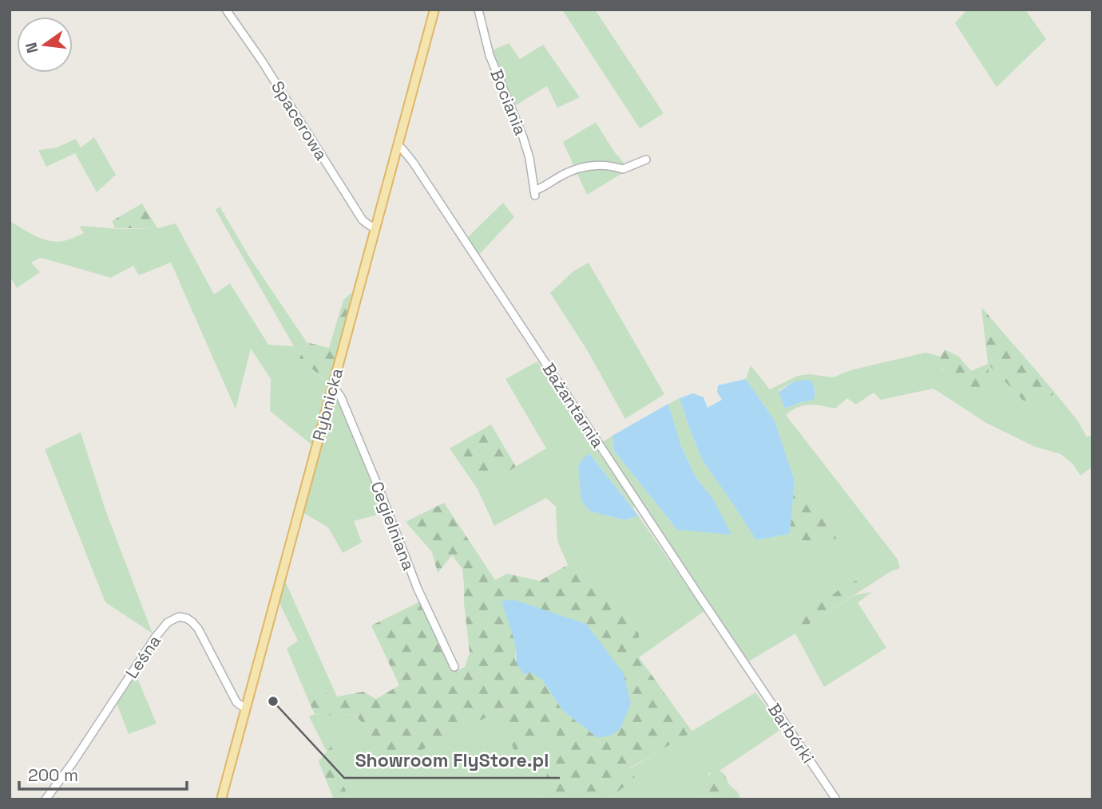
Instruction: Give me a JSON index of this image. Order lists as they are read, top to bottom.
{
  "streets": {
    "main road": ["Rybnicka"],
    "street": [
      "Bociania",
      "Spacerowa",
      "Bażantarnia",
      "Cegielniana",
      "Leśna",
      "Barbórki"
    ]
  },
  "crossings": [
    ["Spacerowa", "Rybnicka"],
    ["Rybnicka", "Bażantarnia"],
    ["Rybnicka", "Cegielniana"],
    ["Rybnicka", "Leśna"],
    ["Bażantarnia", "Barbórki"]
  ],
  "places": ["Showroom FlyStore.pl"],
  "scale_bar": "200 m",
  "north": "left"
}
